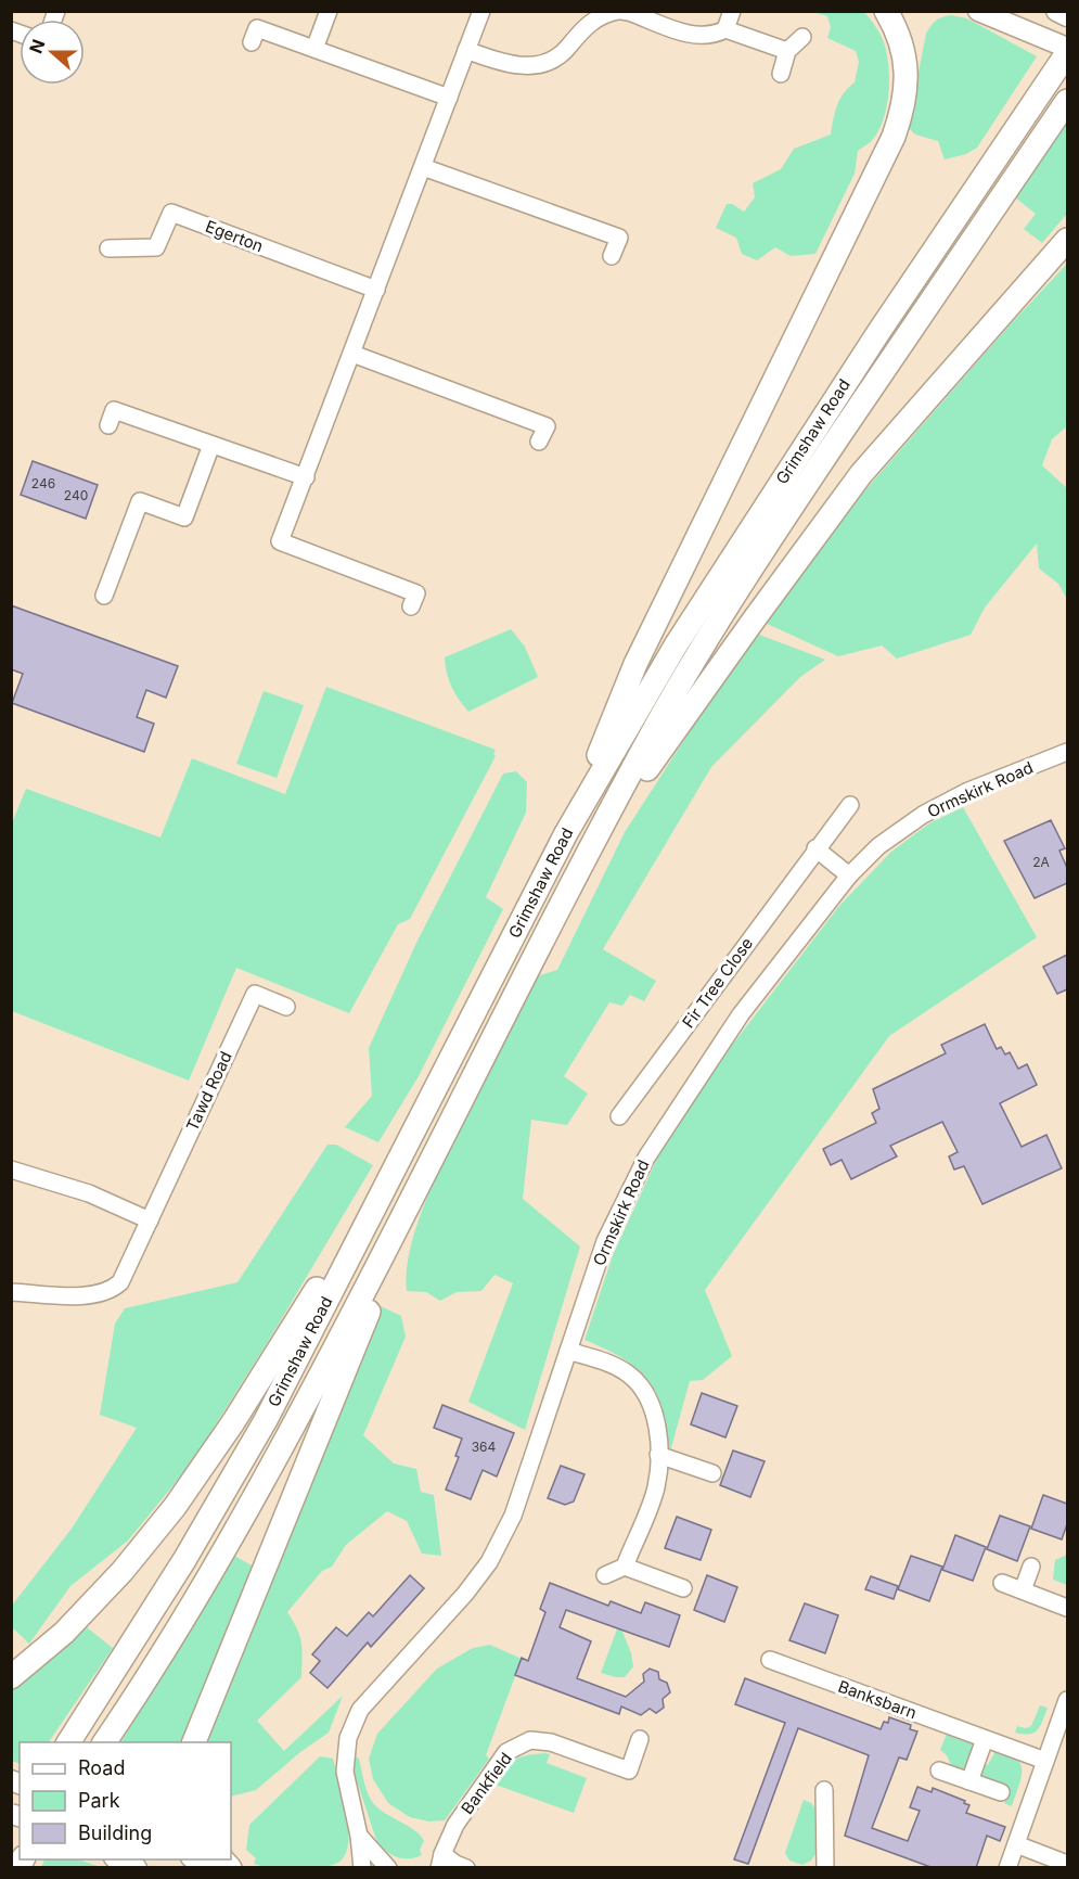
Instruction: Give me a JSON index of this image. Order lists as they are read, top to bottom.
{
  "streets": {
    "main road": ["Grimshaw Road"],
    "street": [
      "Egerton",
      "Ormskirk Road",
      "Fir Tree Close",
      "Tawd Road",
      "Banksbarn",
      "Bankfield"
    ]
  },
  "house_numbers": [
    "246",
    "240",
    "2A",
    "364"
  ],
  "legend": ["Road", "Park", "Building"],
  "north": "left"
}
